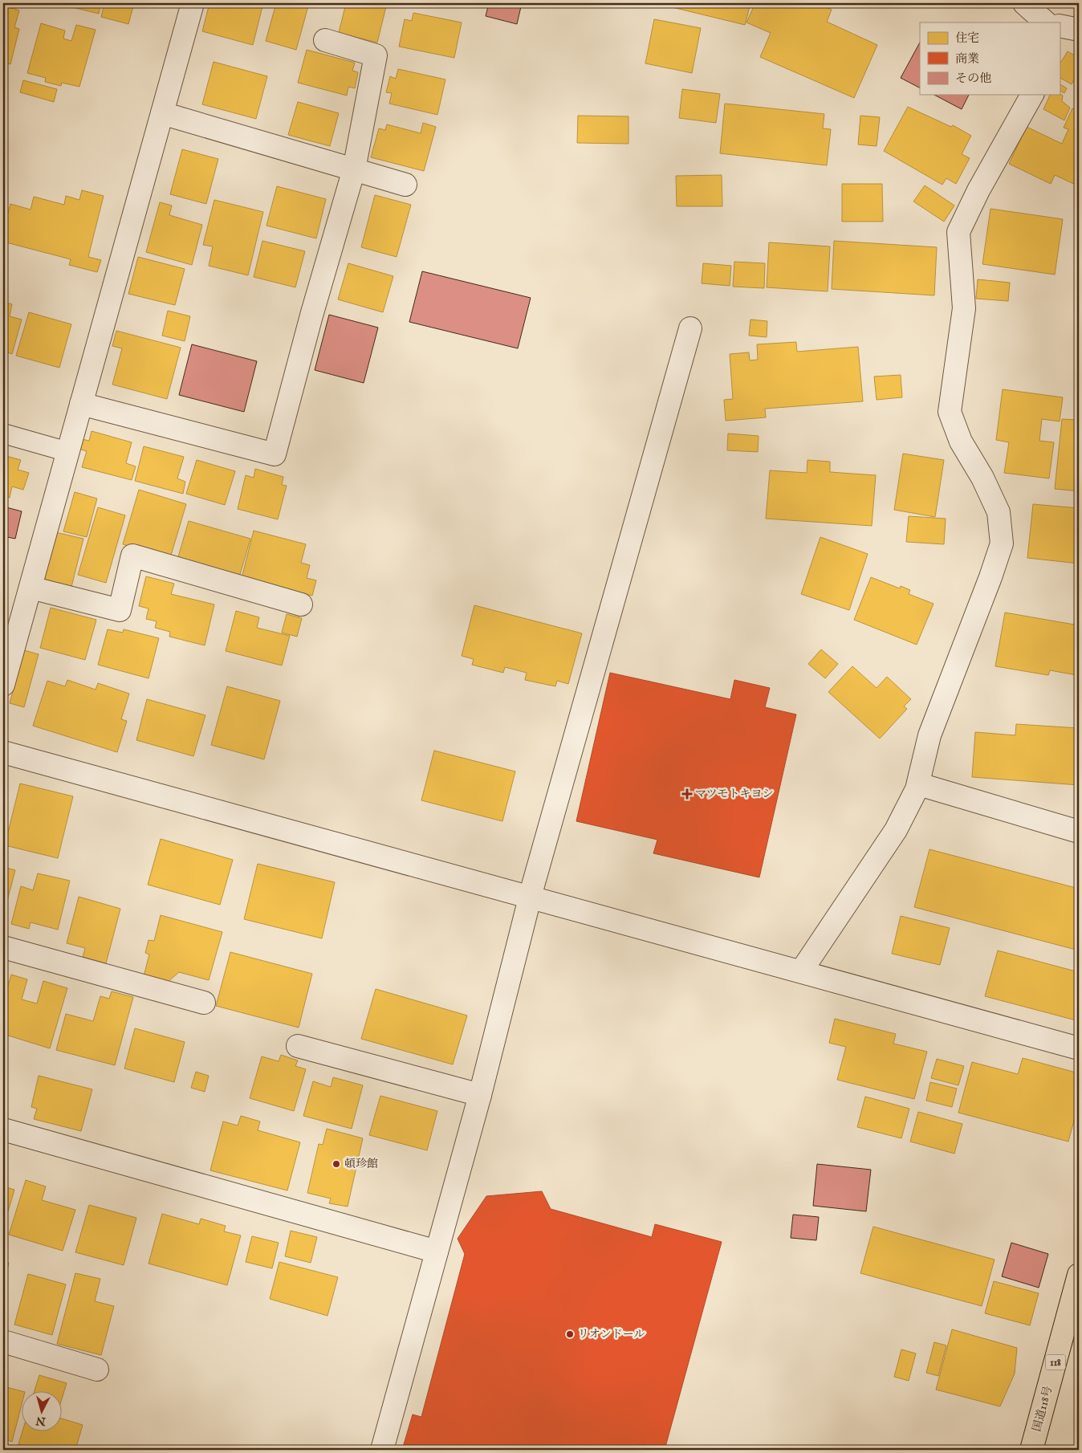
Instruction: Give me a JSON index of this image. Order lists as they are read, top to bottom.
{
  "streets": {
    "highway": ["118", "国道118号"]
  },
  "places": {
    "health": ["マツモトキヨシ"],
    "other": ["頓珍館", "リオンドール"]
  },
  "legend": ["住宅", "商業", "その他"],
  "north": "bottom"
}
